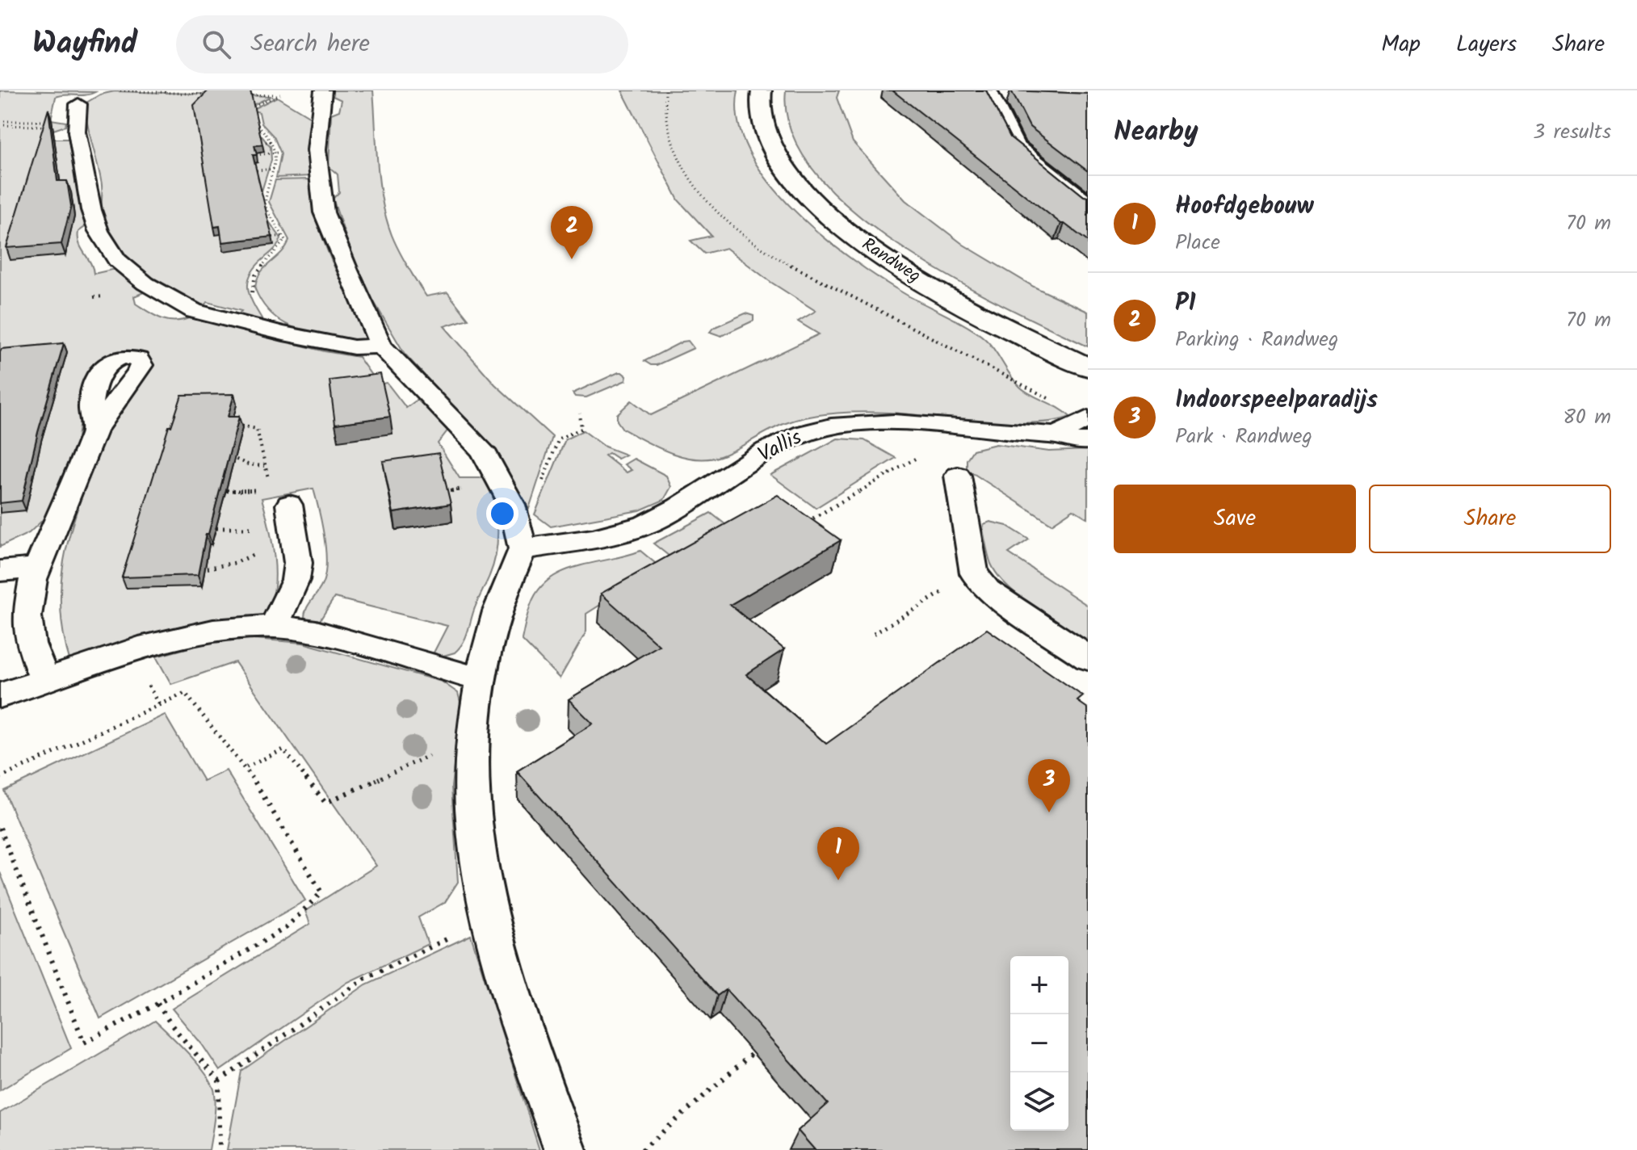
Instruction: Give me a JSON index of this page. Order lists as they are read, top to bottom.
{
  "streets": {
    "main road": ["Randweg"],
    "lane": ["Vallis"]
  },
  "page": {
    "header": "Wayfind",
    "search": "Search here",
    "nav": ["Map", "Layers", "Share"],
    "heading": ["Nearby", "3 results"],
    "list": [
      {
        "mark": "1",
        "name": "Hoofdgebouw",
        "note": "Place",
        "value": "70 m"
      },
      {
        "mark": "2",
        "name": "P1",
        "note": "Parking · Randweg",
        "value": "70 m"
      },
      {
        "mark": "3",
        "name": "Indoorspeelparadijs",
        "note": "Park · Randweg",
        "value": "80 m"
      }
    ],
    "pins": ["2", "3", "1"],
    "buttons": ["Save", "Share"],
    "map_buttons": ["+", "−"]
  }
}
